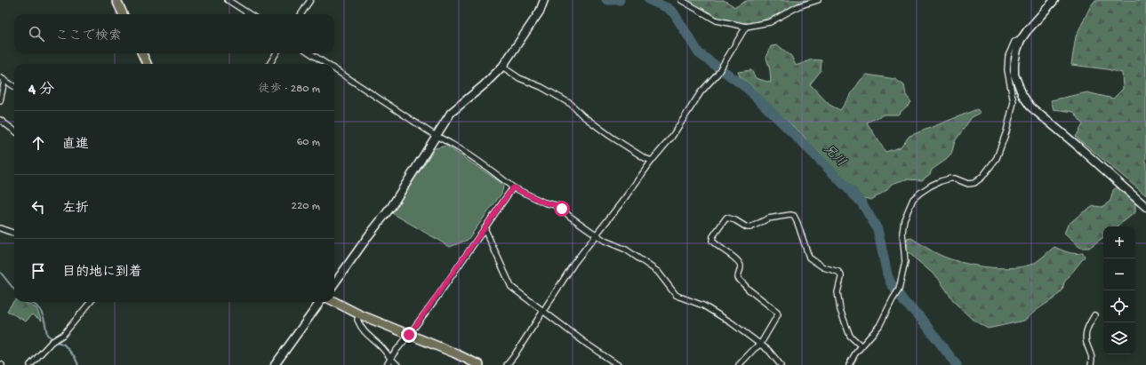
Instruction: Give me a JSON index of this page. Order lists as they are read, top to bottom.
{
  "water": ["兄川"],
  "page": {
    "search": "ここで検索",
    "heading": ["4 分", "徒歩 · 280 m"],
    "list": [
      ["直進", "60 m"],
      ["左折", "220 m"],
      "目的地に到着"
    ],
    "map_buttons": ["+", "−"]
  }
}
